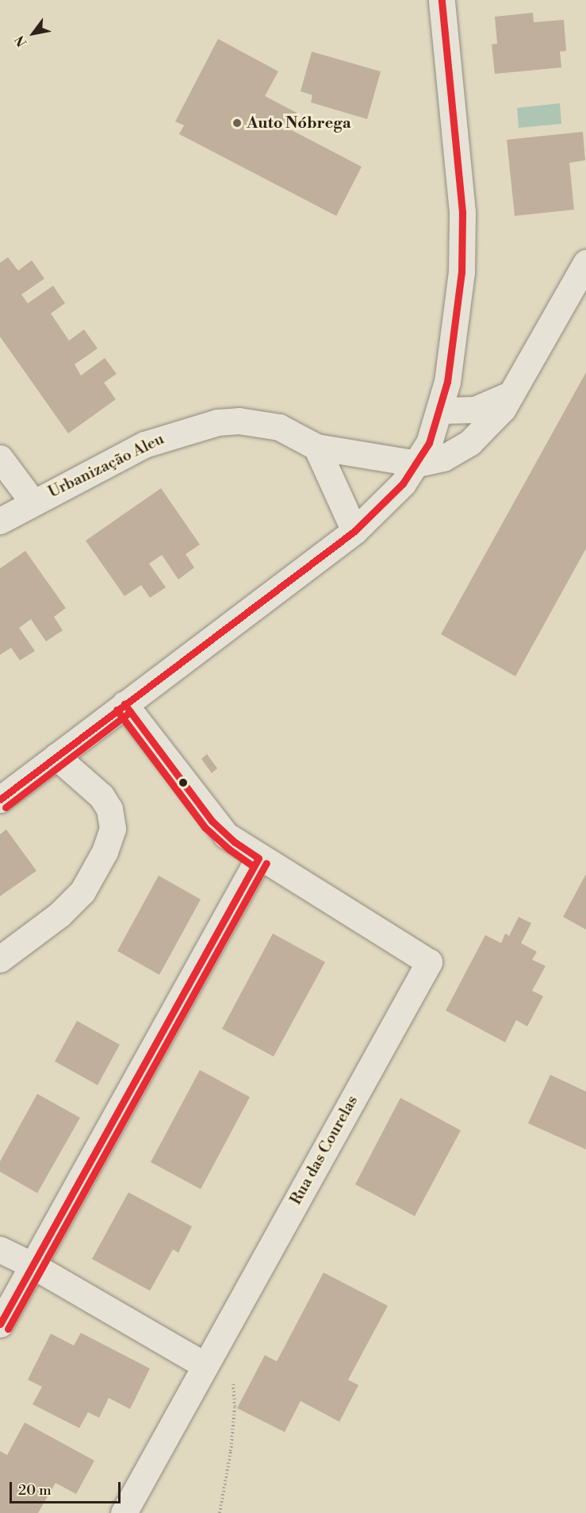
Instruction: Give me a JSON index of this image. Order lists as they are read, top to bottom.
{
  "streets": {
    "street": ["Urbanização Aleu", "Rua das Courelas"]
  },
  "places": ["Auto Nóbrega"],
  "scale_bar": "20 m",
  "north": "bottom left"
}
